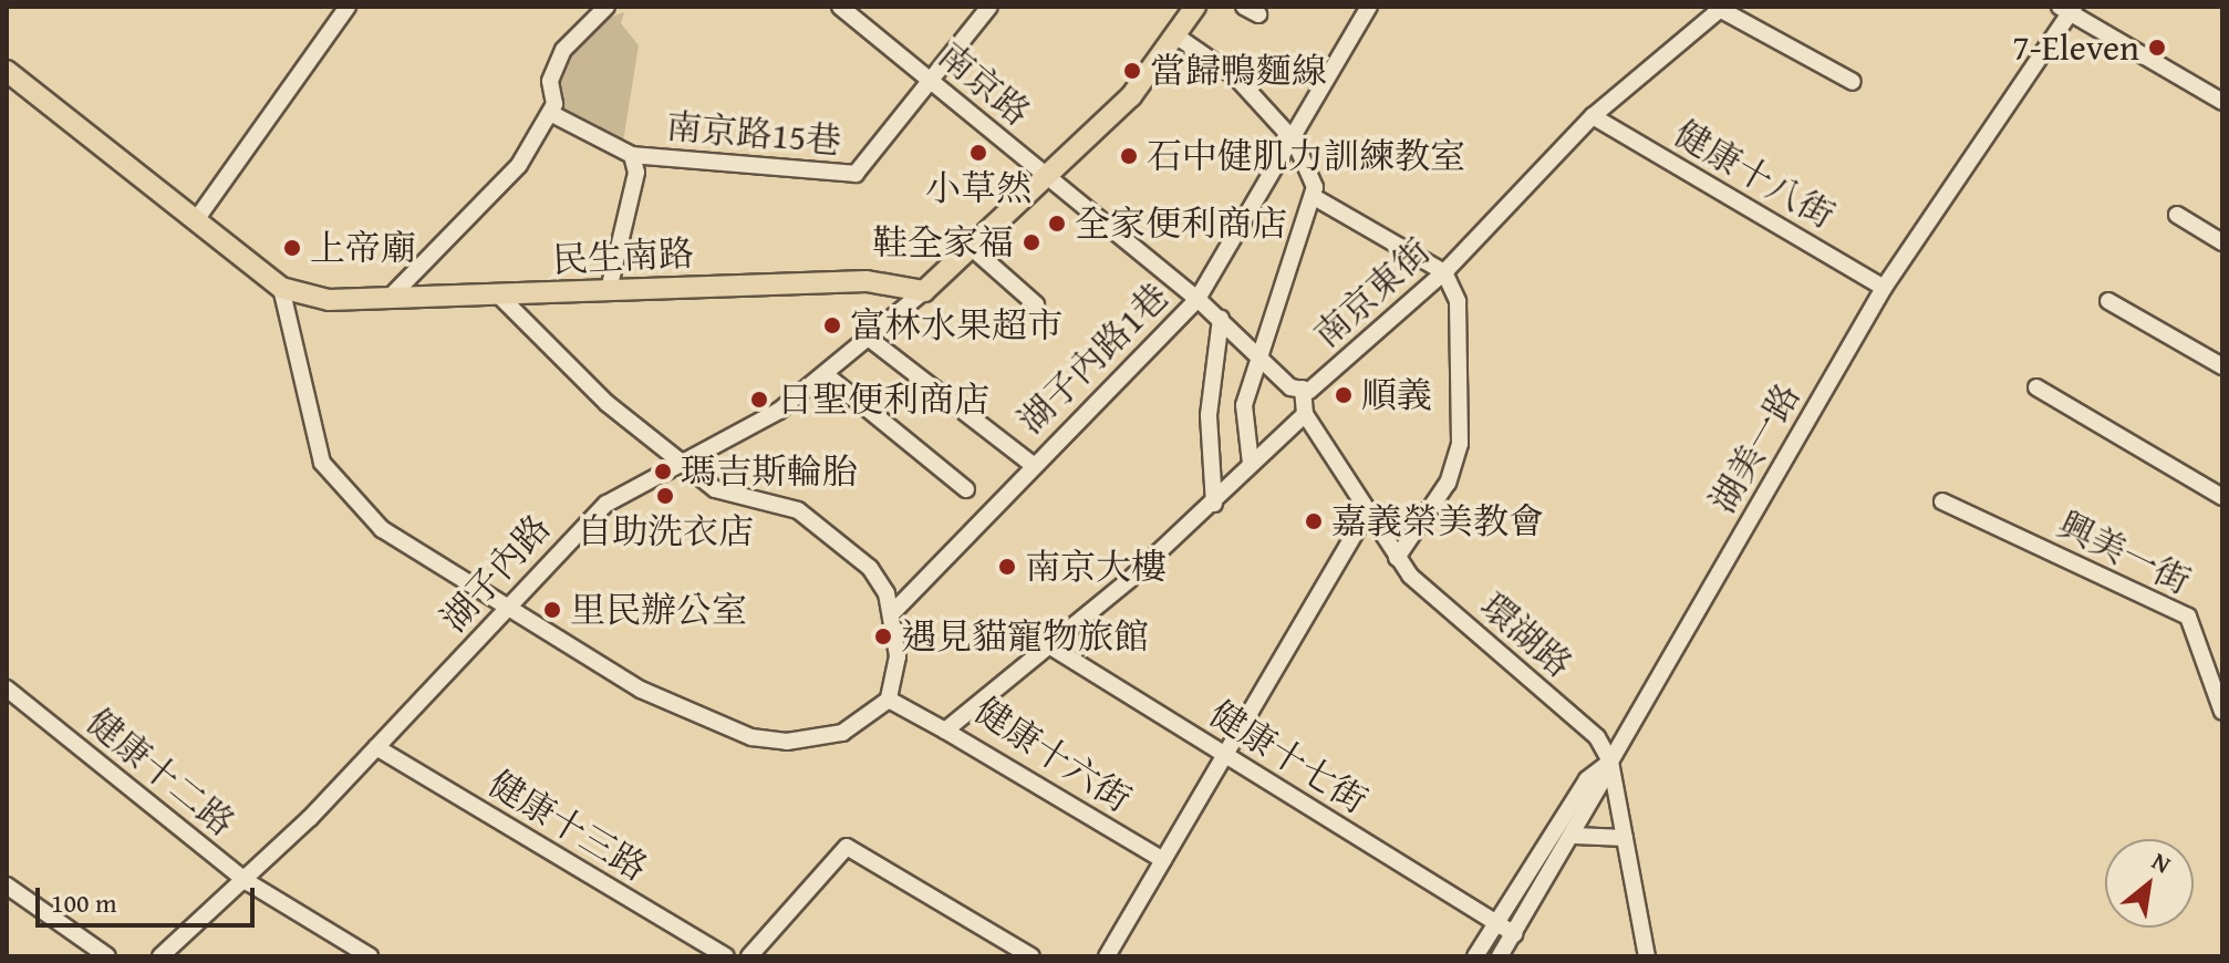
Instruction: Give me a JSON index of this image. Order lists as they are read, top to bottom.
{
  "streets": {
    "main road": ["民生南路"],
    "street": [
      "南京路",
      "南京路15巷",
      "健康十八街",
      "南京東街",
      "湖子內路1巷",
      "湖美一路",
      "興美一街",
      "湖子內路",
      "環湖路",
      "健康十六街",
      "健康十七街",
      "健康十二路",
      "健康十三路"
    ]
  },
  "crossings": [
    ["南京路", "南京路15巷"],
    ["南京路", "南京東街"],
    ["南京路15巷", "民生南路"],
    ["健康十八街", "南京東街"],
    ["健康十八街", "湖美一路"],
    ["民生南路", "湖子內路"],
    ["南京東街", "湖子內路1巷"],
    ["南京東街", "環湖路"],
    ["湖子內路1巷", "湖子內路"],
    ["湖美一路", "環湖路"],
    ["湖美一路", "健康十七街"],
    ["湖子內路", "健康十二路"],
    ["湖子內路", "健康十三路"],
    ["環湖路", "健康十六街"],
    ["健康十六街", "健康十七街"]
  ],
  "places": [
    "7-Eleven",
    "當歸鴨麵線",
    "小草然",
    "石中健肌力訓練教室",
    "全家便利商店",
    "鞋全家福",
    "上帝廟",
    "富林水果超市",
    "順義",
    "日聖便利商店",
    "瑪吉斯輪胎",
    "自助洗衣店",
    "嘉義榮美教會",
    "南京大樓",
    "里民辦公室",
    "遇見貓寵物旅館"
  ],
  "scale_bar": "100 m",
  "north": "top right"
}
